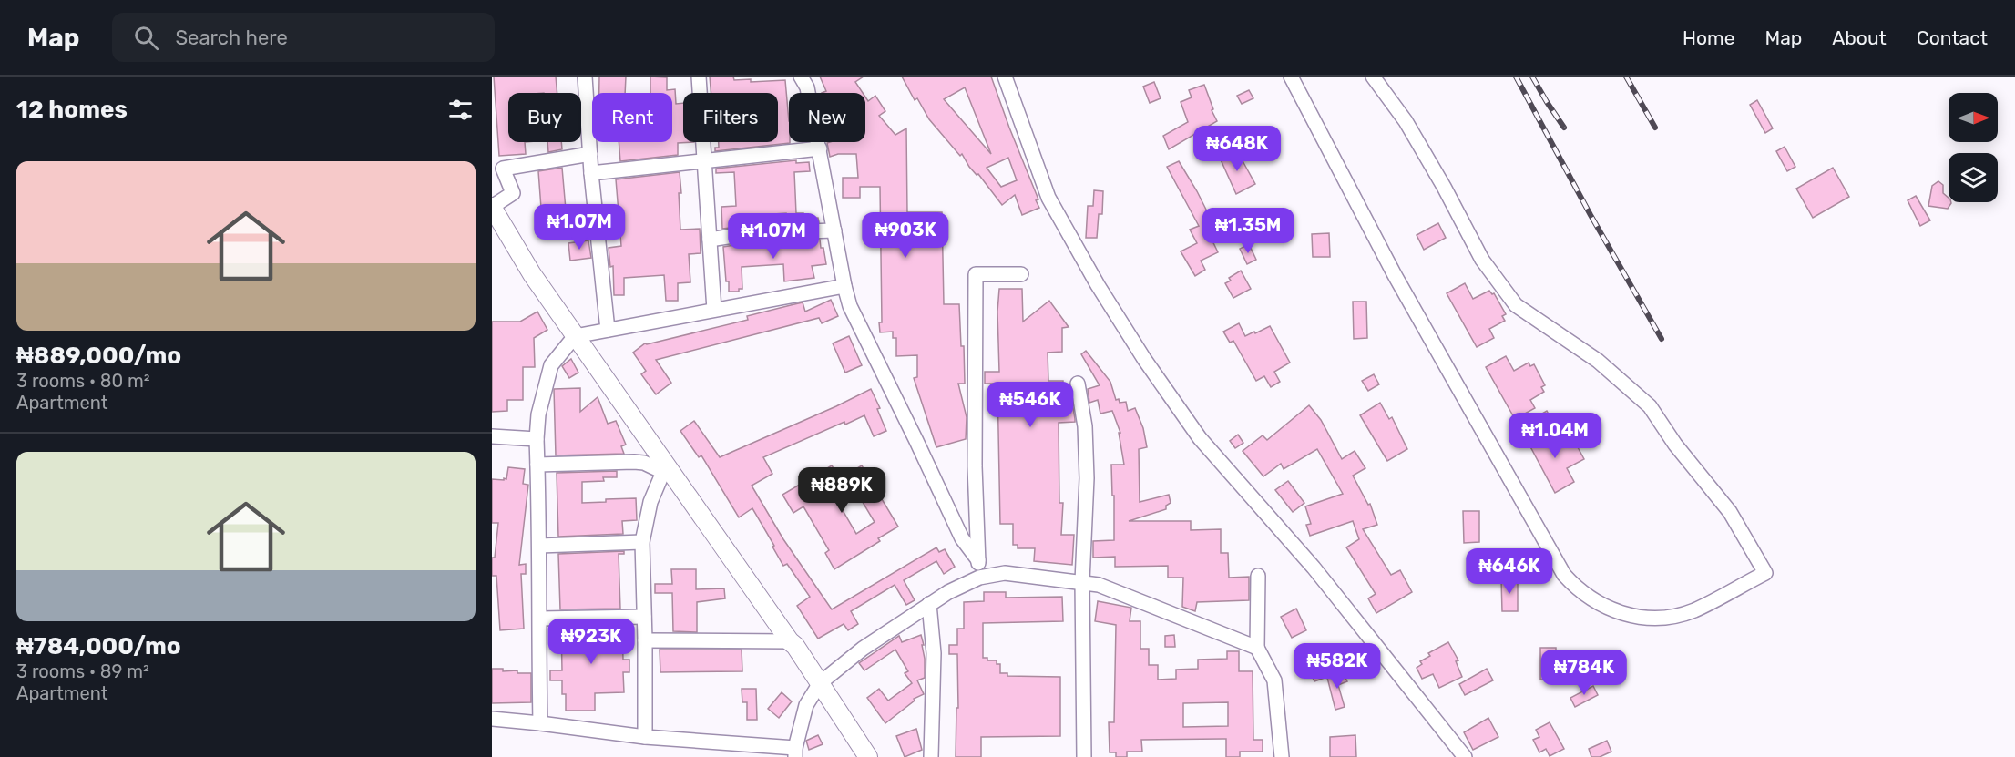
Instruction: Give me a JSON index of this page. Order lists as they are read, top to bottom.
{
  "north": "right",
  "page": {
    "header": "Map",
    "search": "Search here",
    "nav": [
      "Home",
      "Map",
      "About",
      "Contact"
    ],
    "heading": "12 homes",
    "chip": [
      "Buy",
      "Rent",
      "Filters",
      "New"
    ],
    "price": [
      "₦648K",
      "₦1.07M",
      "₦1.35M",
      "₦903K",
      "₦1.07M",
      "₦546K",
      "₦1.04M",
      "₦889K",
      "₦646K",
      "₦923K",
      "₦582K",
      "₦784K"
    ],
    "list": [
      {
        "name": "₦889,000/mo",
        "note": "3 rooms · 80 m² · Apartment"
      },
      {
        "name": "₦784,000/mo",
        "note": "3 rooms · 89 m² · Apartment"
      }
    ]
  }
}
